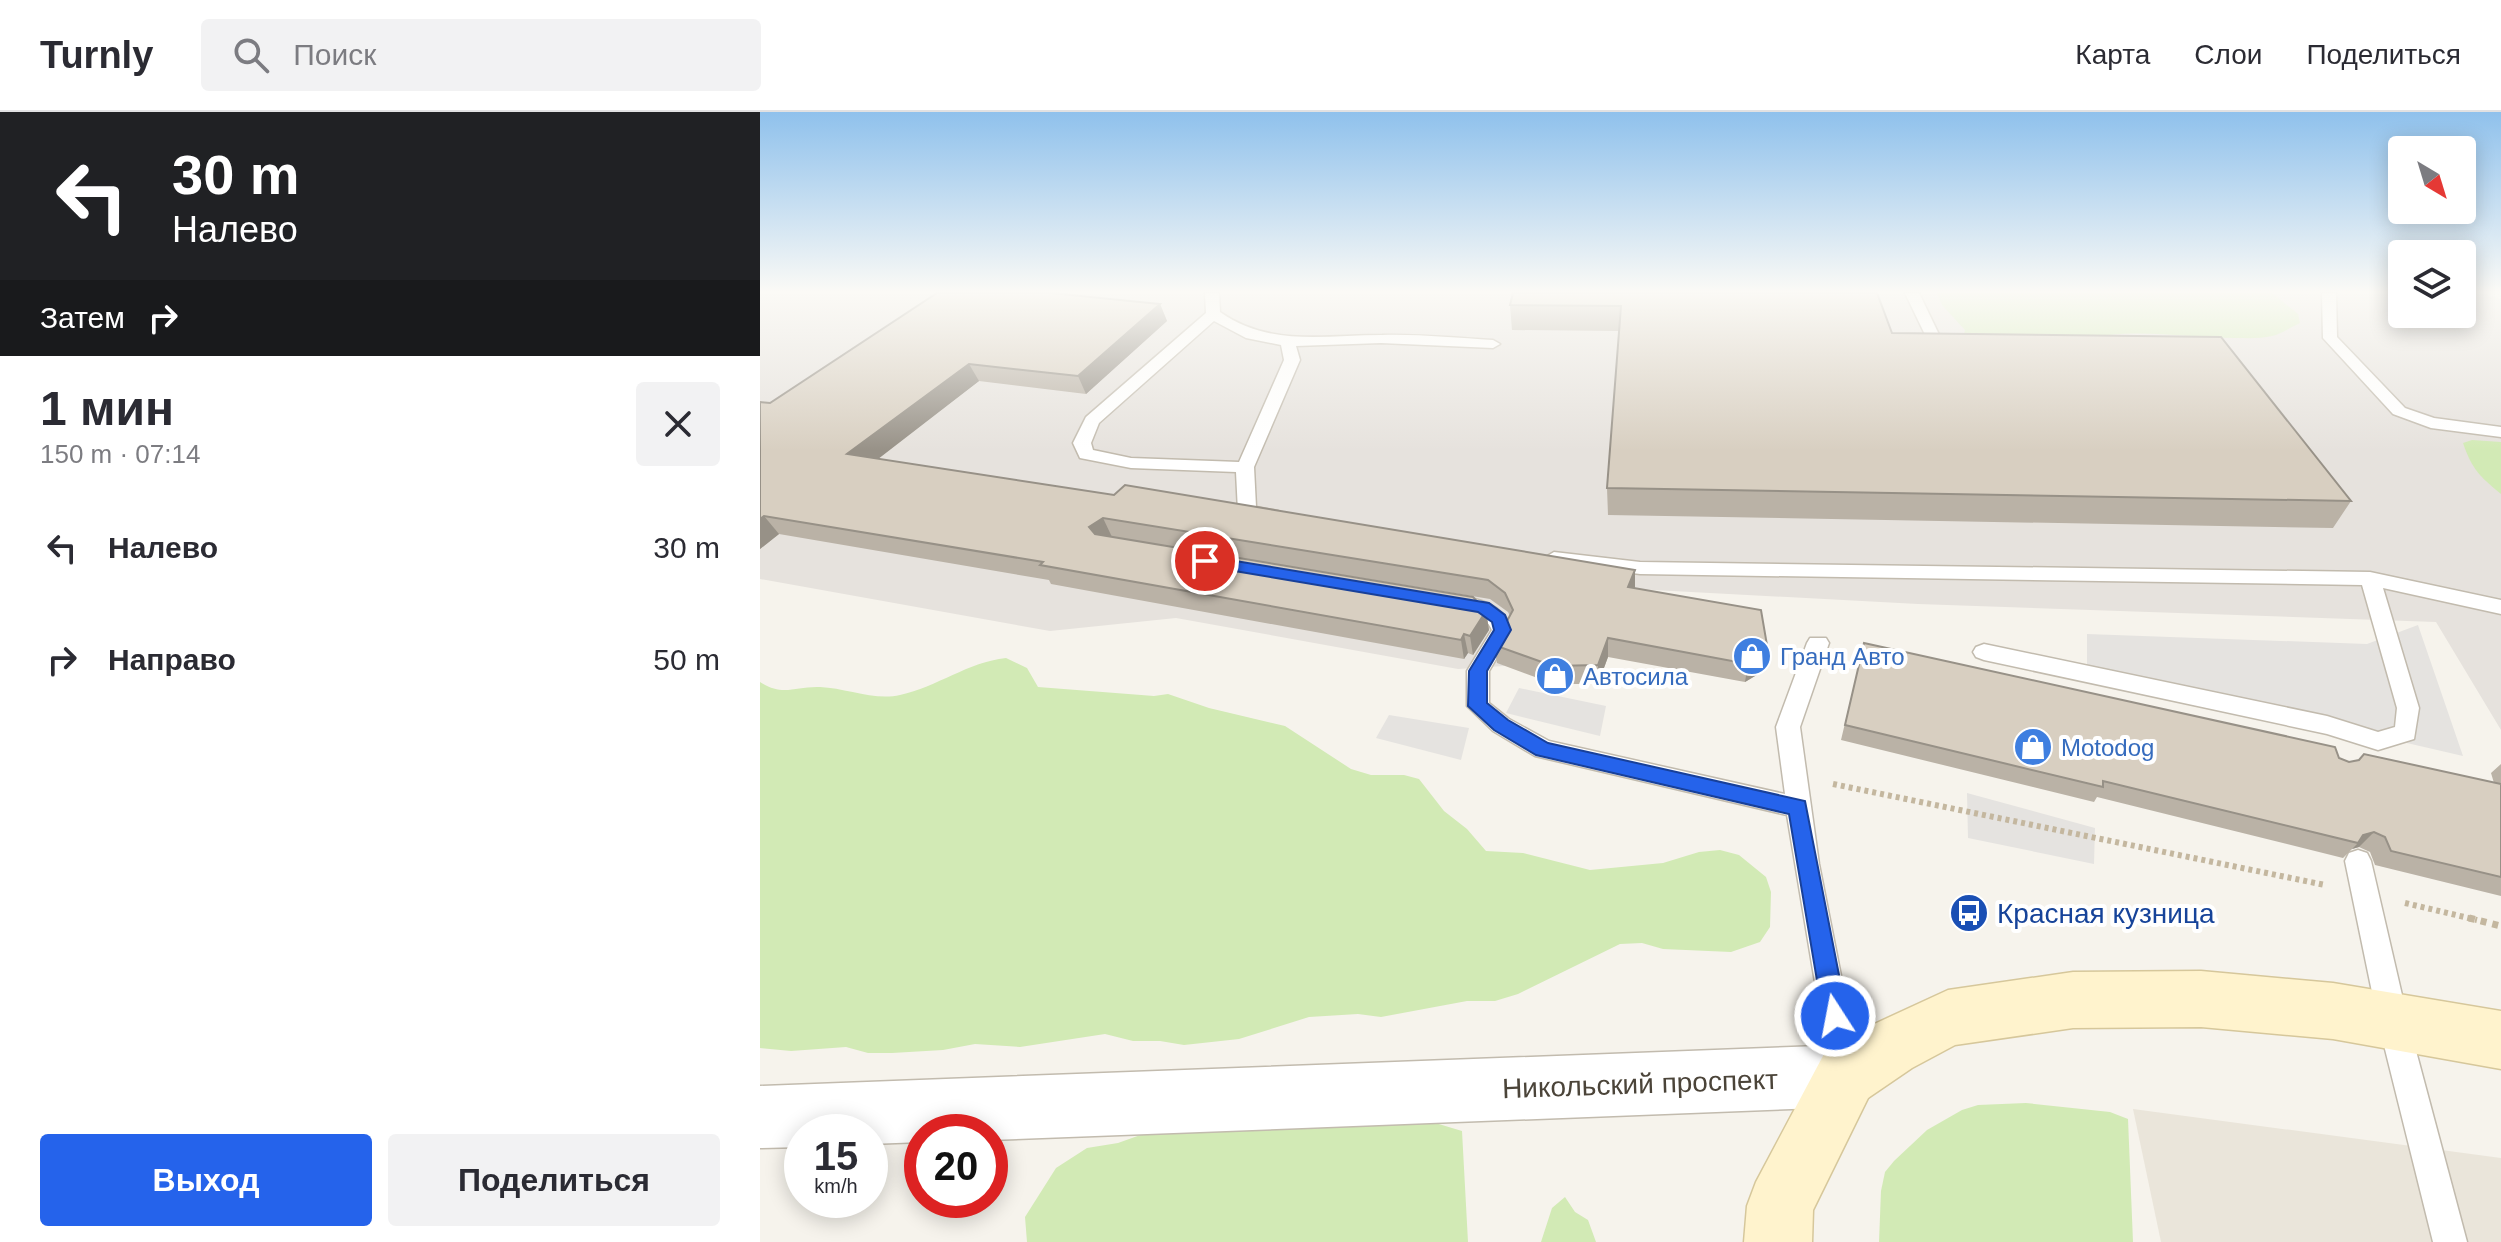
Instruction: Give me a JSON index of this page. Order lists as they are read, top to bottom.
{
  "streets": {
    "street": ["Никольский проспект"]
  },
  "places": {
    "shop": ["Гранд Авто", "Автосила", "Motodog"],
    "bus stop": ["Красная кузница"]
  },
  "north": "bottom right",
  "page": {
    "header": "Turnly",
    "search": "Поиск",
    "nav": ["Карта", "Слои", "Поделиться"],
    "turn": ["30 m", "Налево"],
    "then": "Затем",
    "heading": ["1 мин", "150 m · 07:14"],
    "list": [
      {
        "name": "Налево",
        "value": "30 m"
      },
      {
        "name": "Направо",
        "value": "50 m"
      }
    ],
    "speed": "15 km/h",
    "limit": "20",
    "buttons": ["Выход", "Поделиться"]
  }
}
